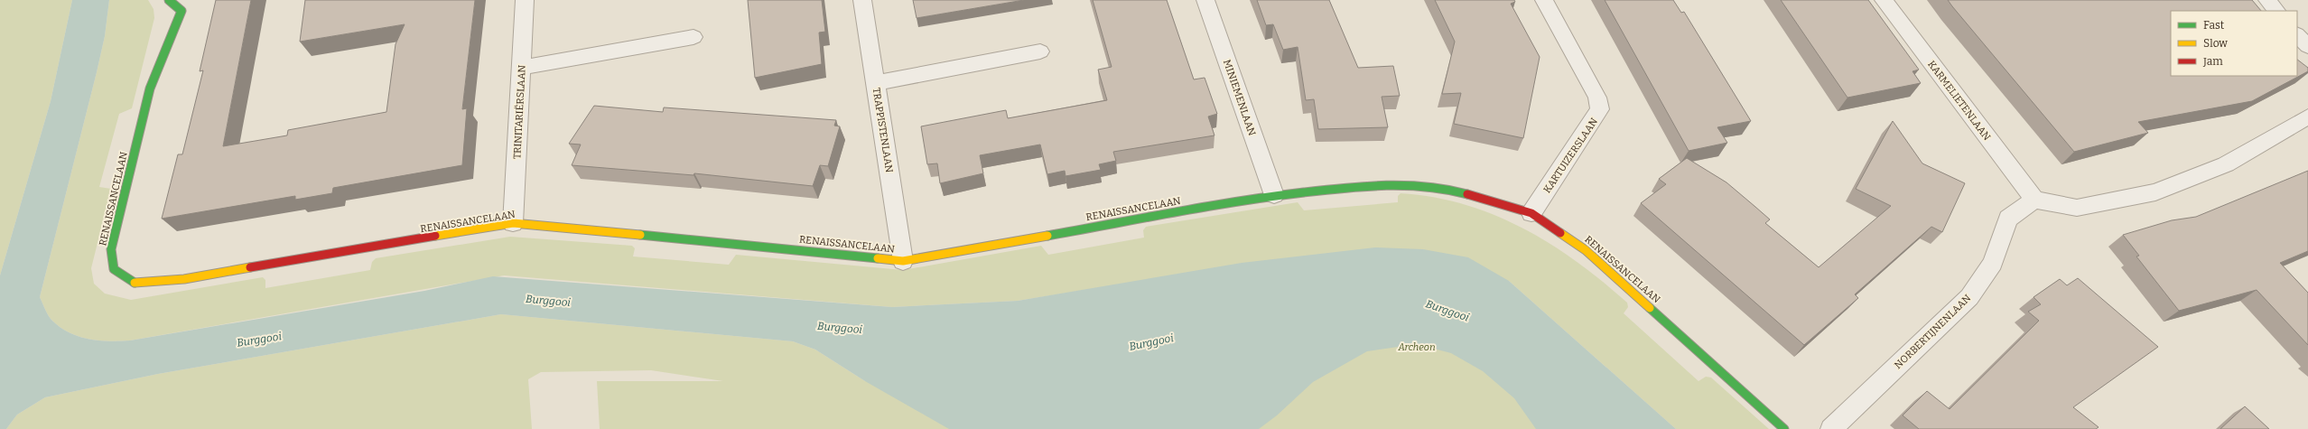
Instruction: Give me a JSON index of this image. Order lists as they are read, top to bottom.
{
  "streets": {
    "street": [
      "MINIEMENLAAN",
      "KARMELIETENLAAN",
      "TRINITARIËRSLAAN",
      "TRAPPISTENLAAN",
      "KARTUIZERSLAAN",
      "RENAISSANCELAAN",
      "NORBERTIJNENLAAN"
    ]
  },
  "crossings": [
    ["MINIEMENLAAN", "RENAISSANCELAAN"],
    ["KARMELIETENLAAN", "NORBERTIJNENLAAN"],
    ["TRINITARIËRSLAAN", "RENAISSANCELAAN"],
    ["TRAPPISTENLAAN", "RENAISSANCELAAN"],
    ["KARTUIZERSLAAN", "RENAISSANCELAAN"]
  ],
  "water": ["Burggooi"],
  "parks": ["Archeon"],
  "legend": ["Fast", "Slow", "Jam"]
}
